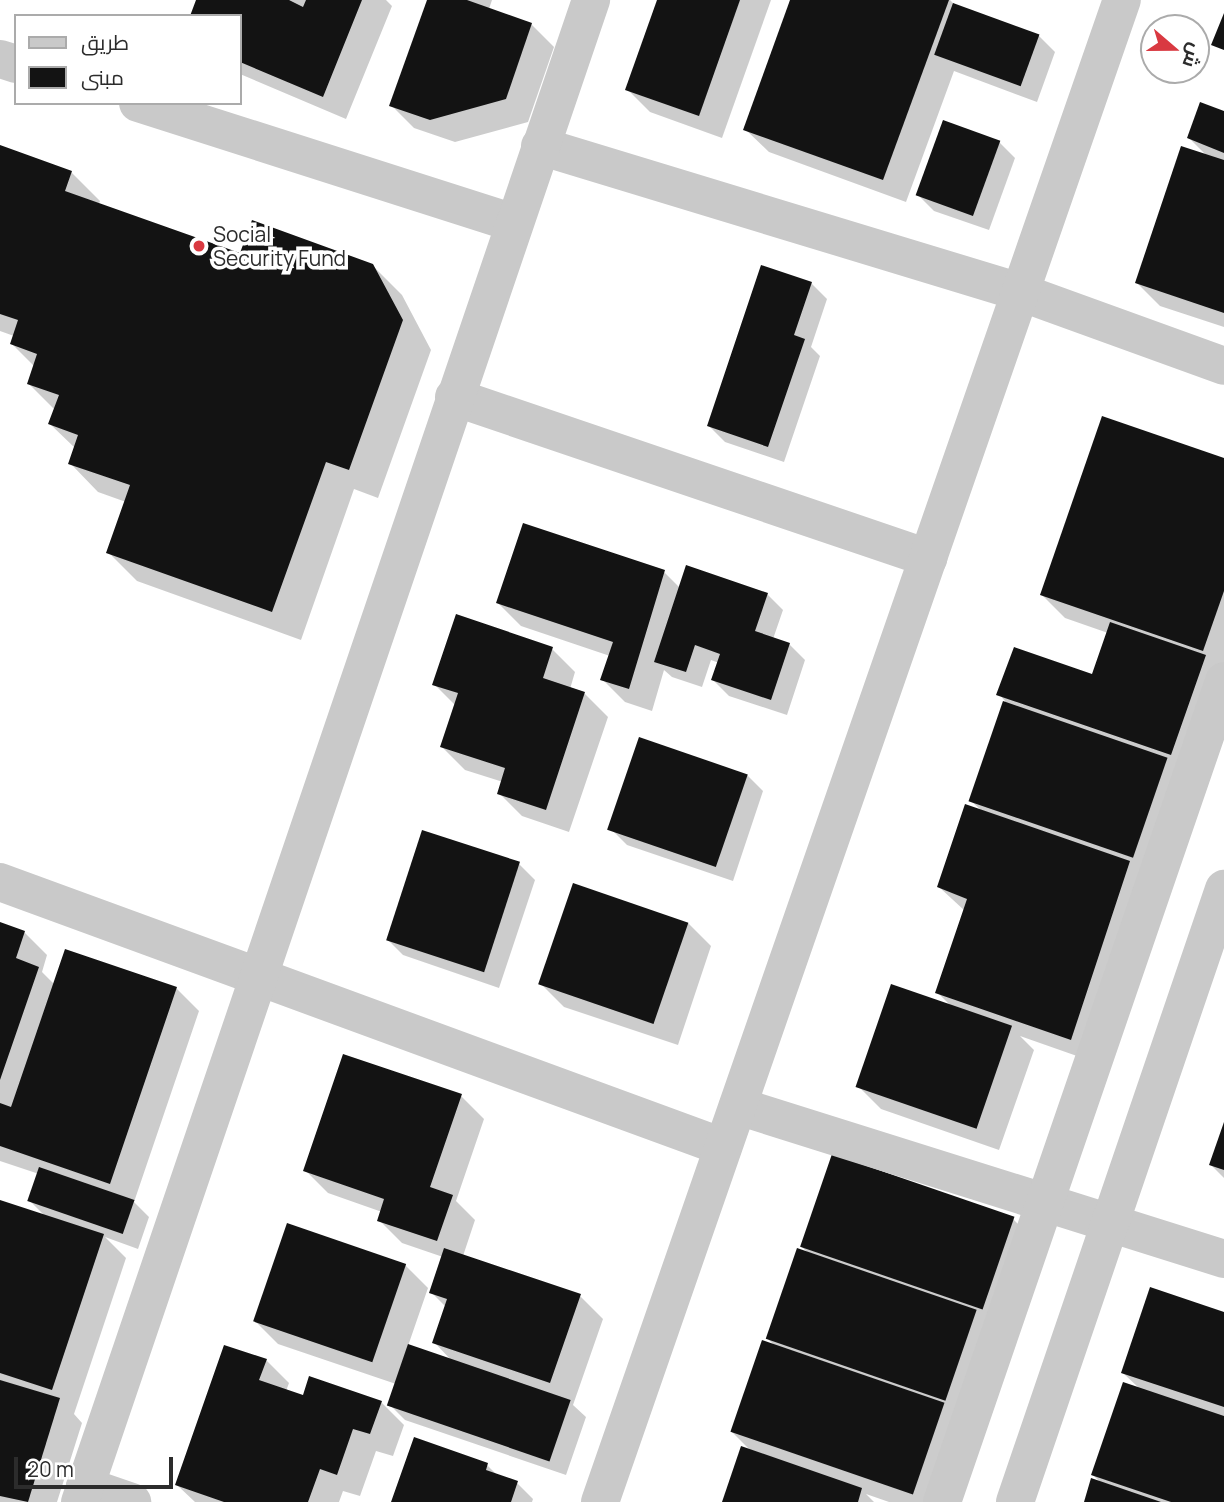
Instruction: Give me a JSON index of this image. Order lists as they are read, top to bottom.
{
  "places": ["Social Security Fund"],
  "legend": ["طريق", "مبنى"],
  "scale_bar": "20 m",
  "north": "right"
}
